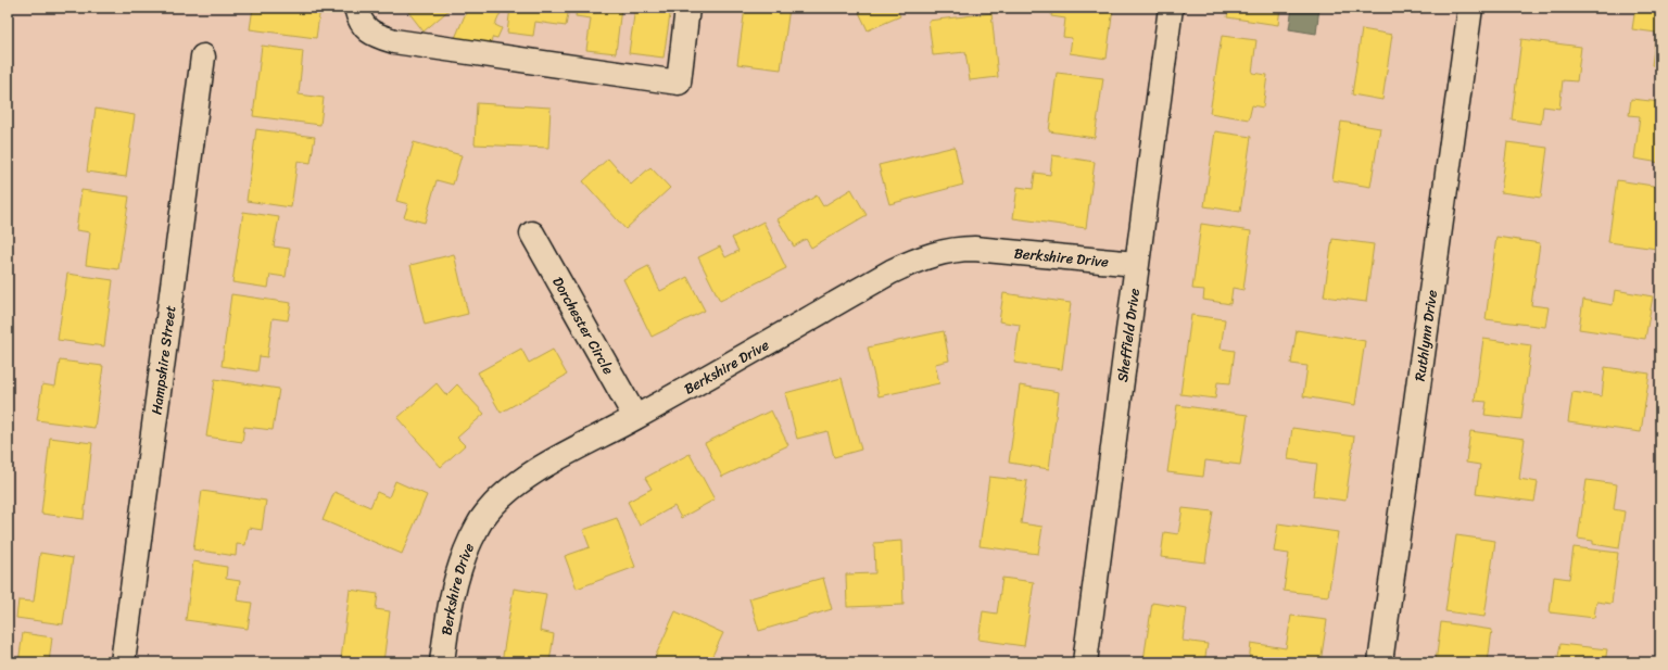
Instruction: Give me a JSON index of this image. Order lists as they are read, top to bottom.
{
  "streets": {
    "street": [
      "Berkshire Drive",
      "Dorchester Circle",
      "Sheffield Drive",
      "Ruthlynn Drive",
      "Hampshire Street"
    ]
  },
  "crossings": [
    ["Berkshire Drive", "Dorchester Circle"],
    ["Berkshire Drive", "Sheffield Drive"]
  ]
}
